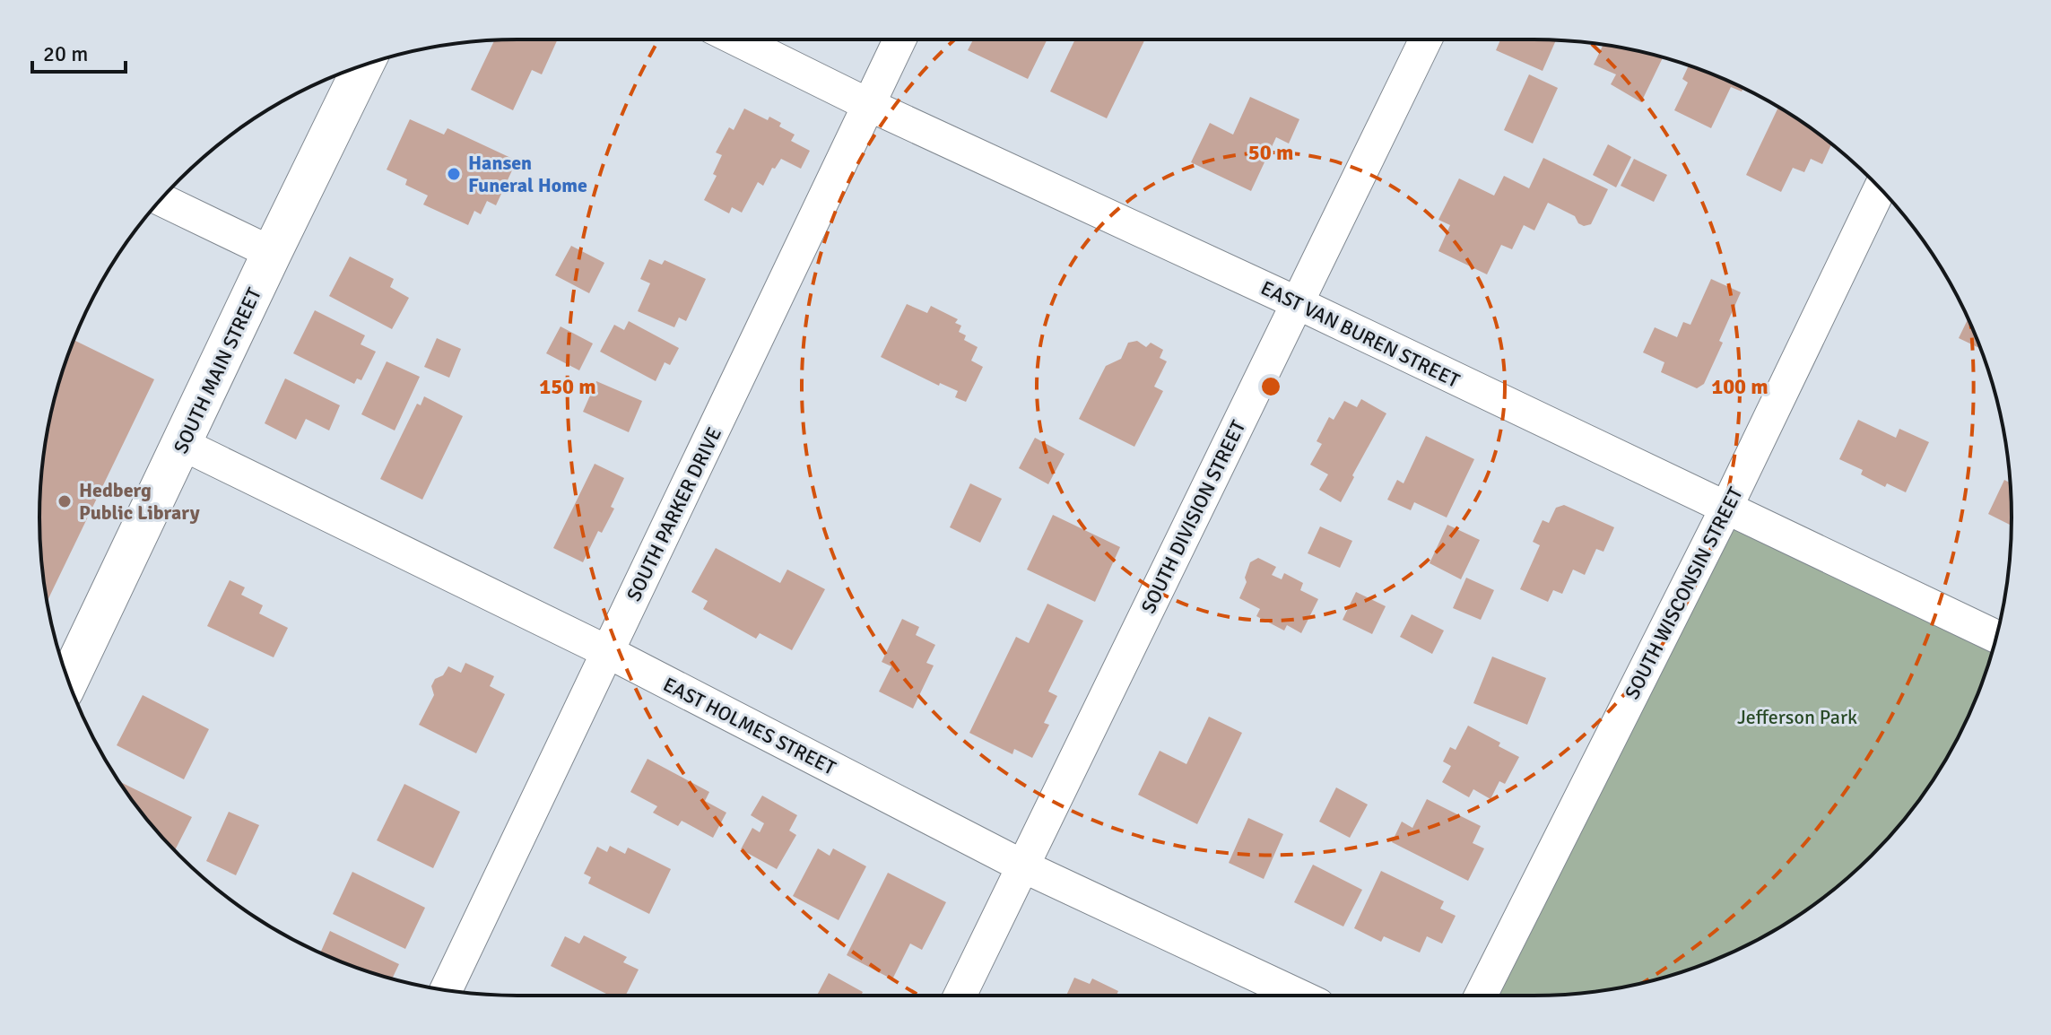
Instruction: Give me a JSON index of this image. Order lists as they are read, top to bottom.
{
  "streets": {
    "main road": ["SOUTH MAIN STREET"],
    "street": [
      "EAST VAN BUREN STREET",
      "SOUTH PARKER DRIVE",
      "SOUTH DIVISION STREET",
      "SOUTH WISCONSIN STREET",
      "EAST HOLMES STREET"
    ]
  },
  "crossings": [
    ["EAST VAN BUREN STREET", "SOUTH PARKER DRIVE"],
    ["EAST VAN BUREN STREET", "SOUTH DIVISION STREET"],
    ["EAST VAN BUREN STREET", "SOUTH WISCONSIN STREET"],
    ["SOUTH MAIN STREET", "EAST HOLMES STREET"],
    ["SOUTH PARKER DRIVE", "EAST HOLMES STREET"],
    ["SOUTH DIVISION STREET", "EAST HOLMES STREET"]
  ],
  "parks": ["Jefferson Park"],
  "places": ["Hansen Funeral Home", "Hedberg Public Library"],
  "scale_bar": "20 m",
  "rings": ["50 m", "100 m", "150 m"]
}
